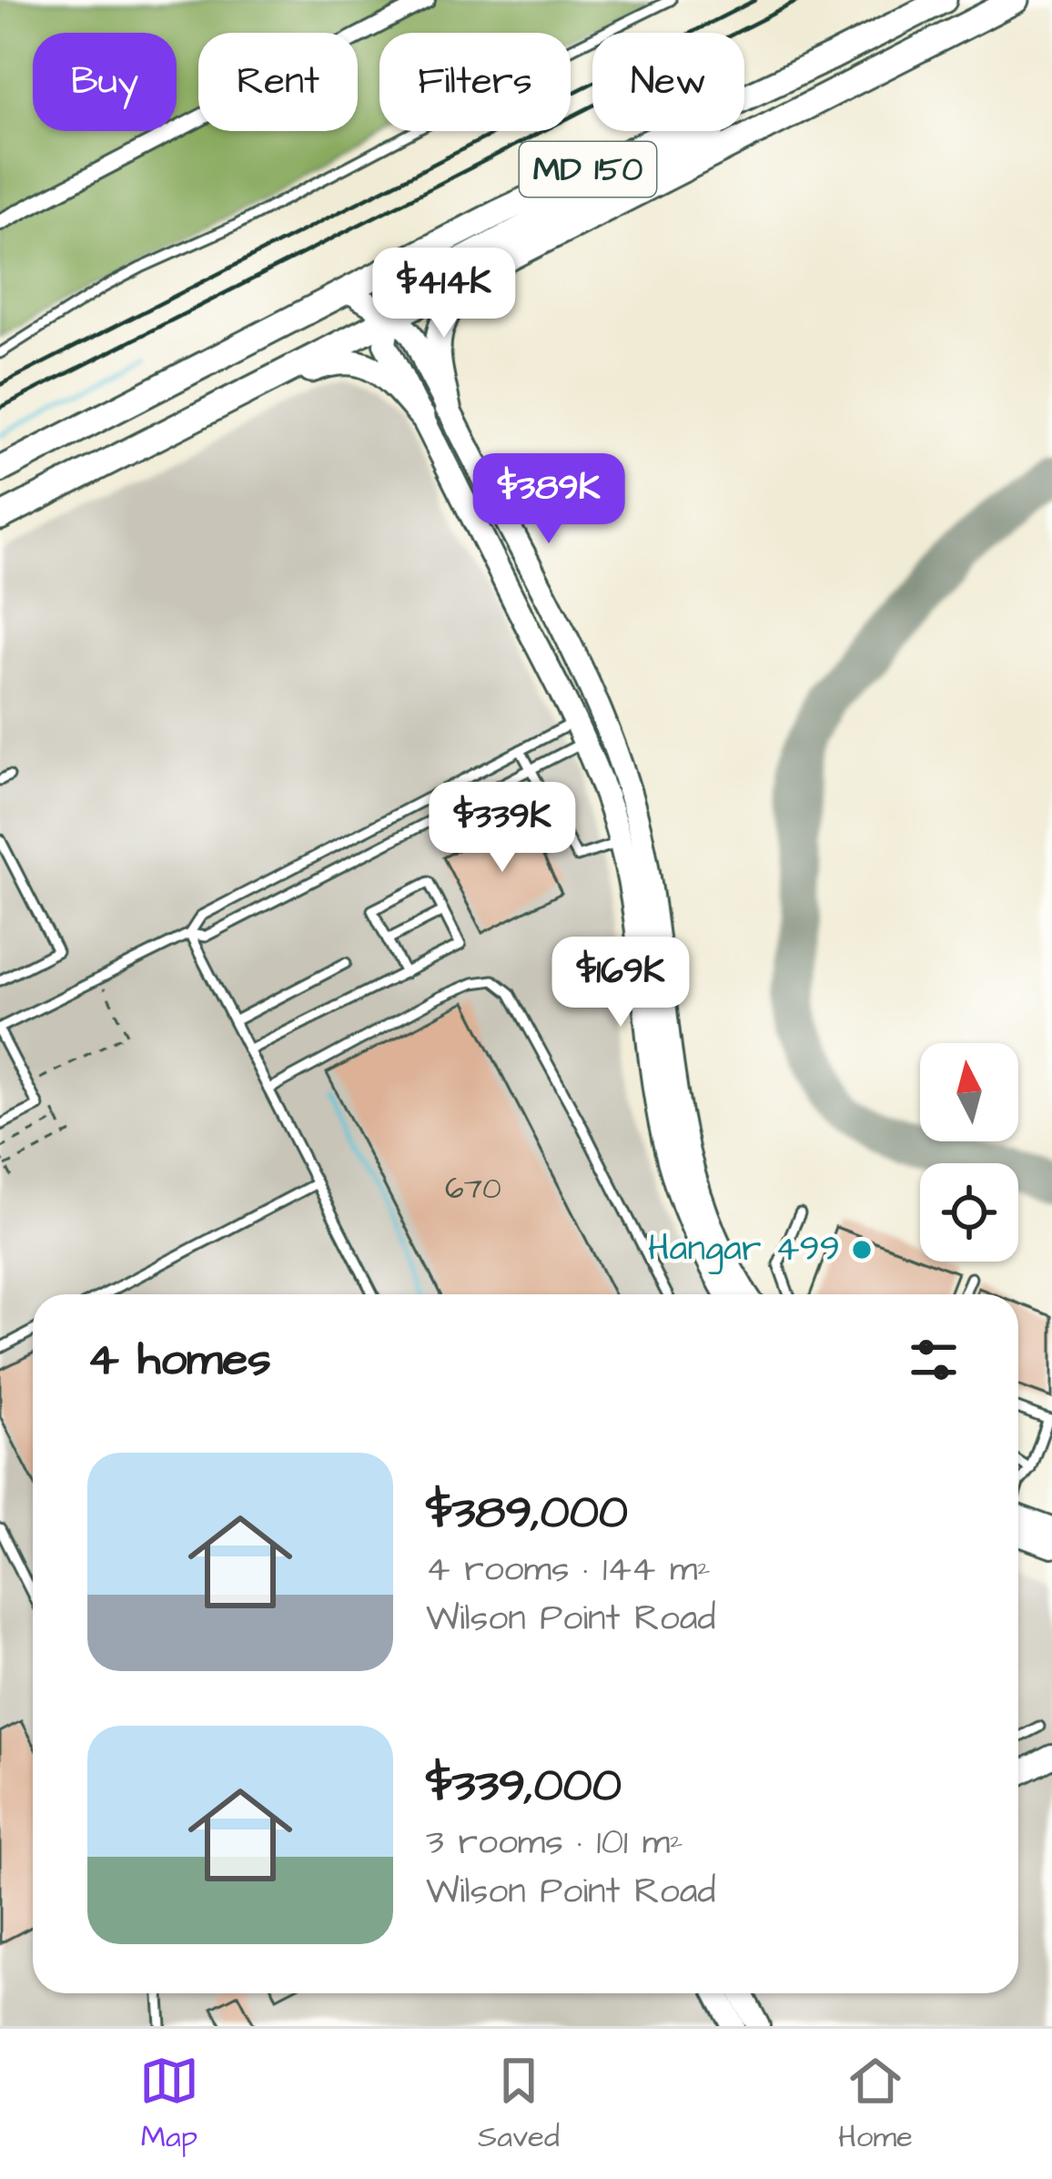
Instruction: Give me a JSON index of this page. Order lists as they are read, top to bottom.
{
  "streets": {
    "main road": ["MD 150"]
  },
  "places": ["Hangar 499"],
  "house_numbers": ["670"],
  "north": "top",
  "page": {
    "chip": [
      "Buy",
      "Rent",
      "Filters",
      "New"
    ],
    "price": [
      "$414K",
      "$389K",
      "$339K",
      "$169K"
    ],
    "heading": "4 homes",
    "list": [
      {
        "name": "$389,000",
        "note": "4 rooms · 144 m² · Wilson Point Road"
      },
      {
        "name": "$339,000",
        "note": "3 rooms · 101 m² · Wilson Point Road"
      }
    ],
    "tabs": ["Map", "Saved", "Home"]
  }
}
